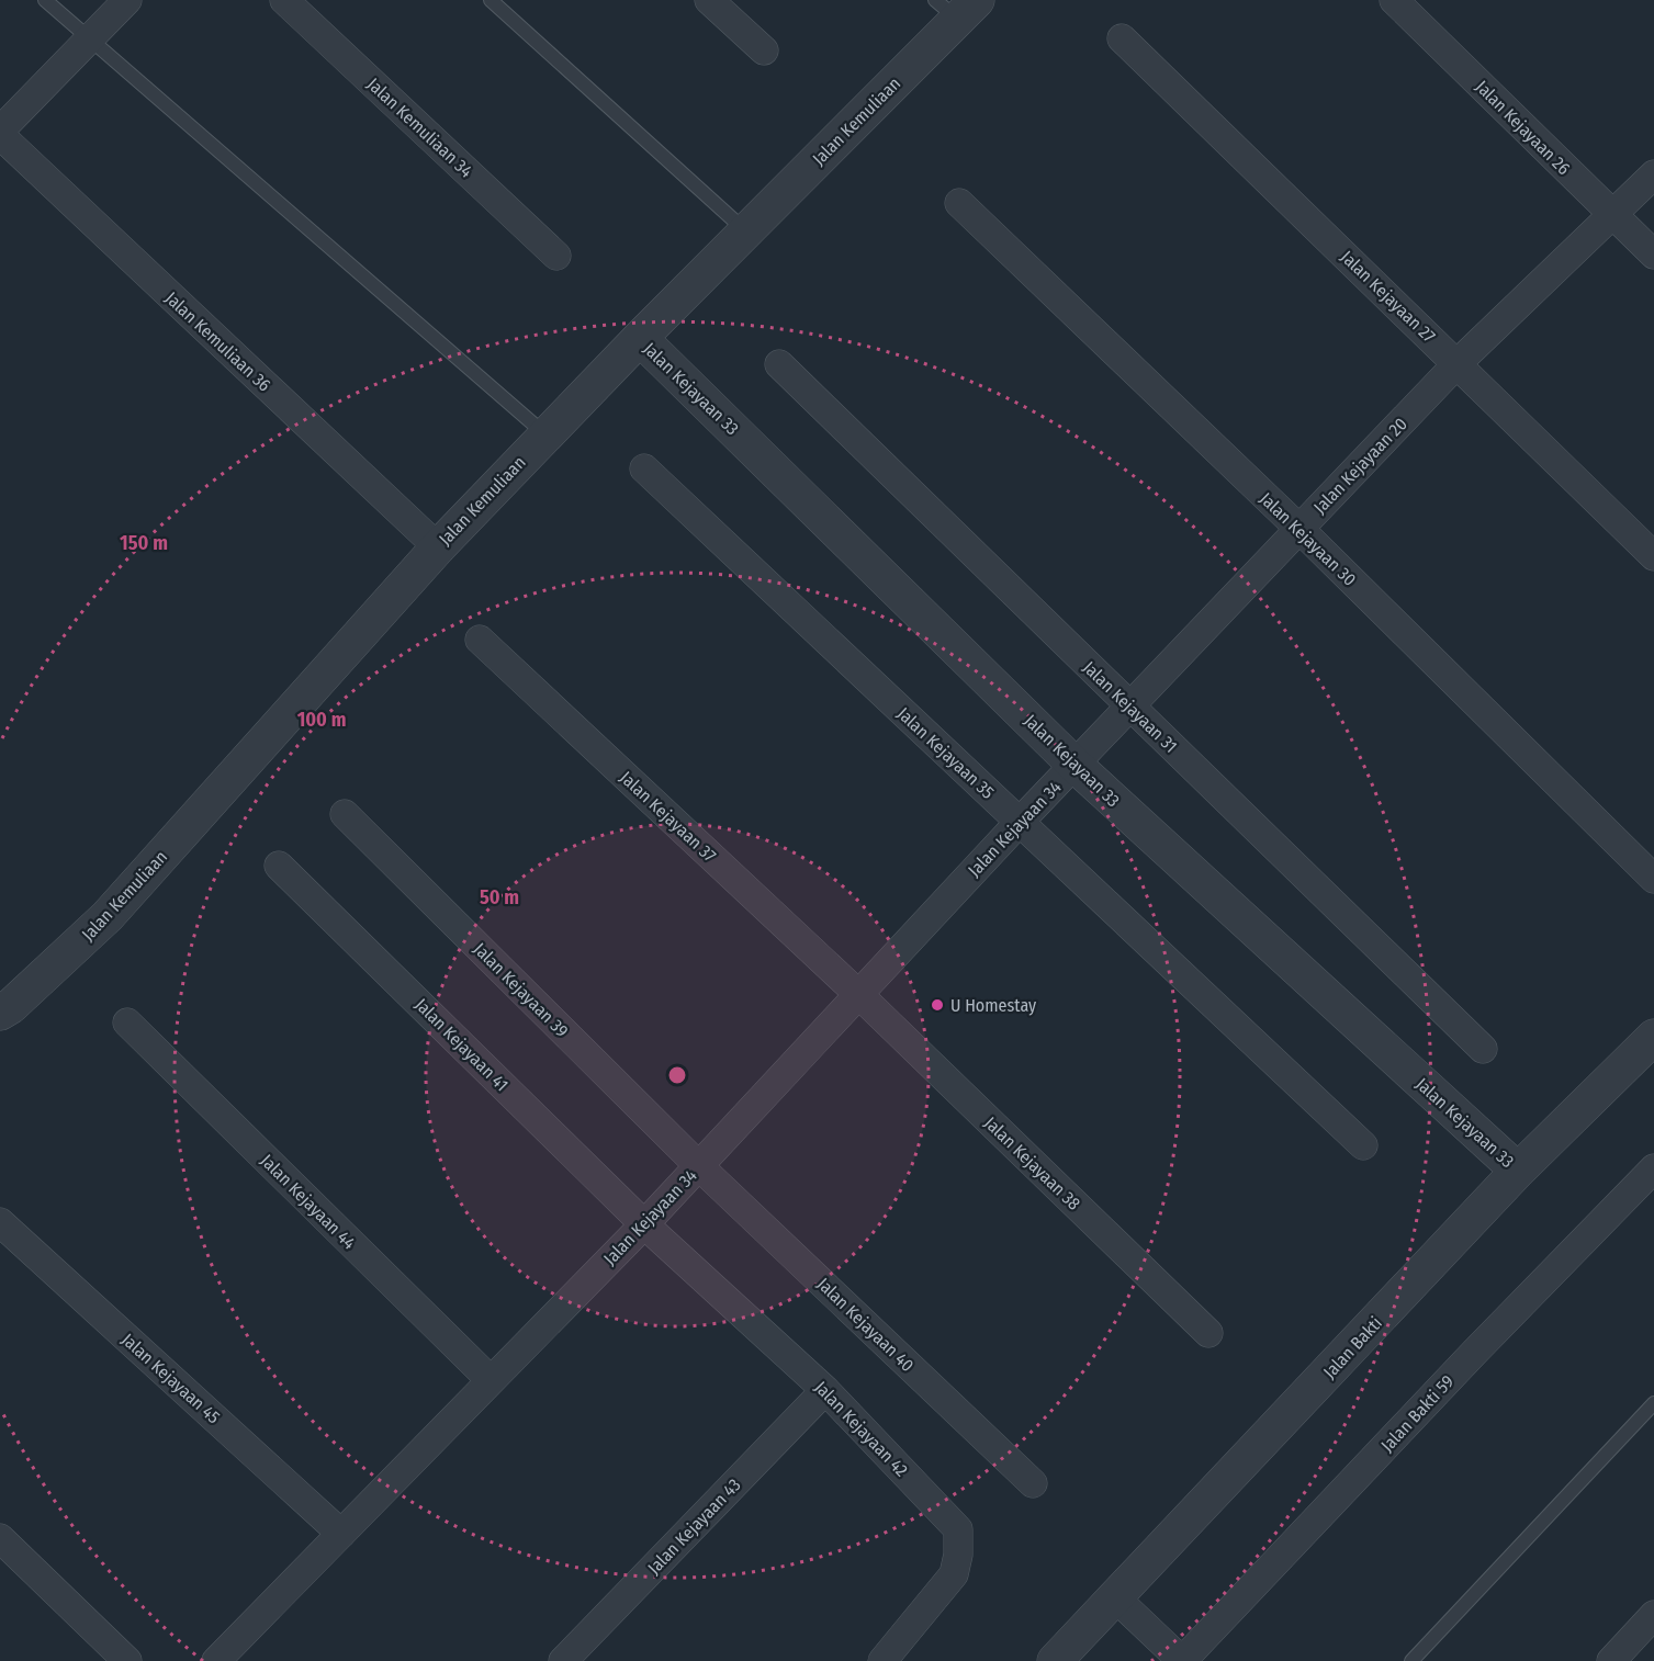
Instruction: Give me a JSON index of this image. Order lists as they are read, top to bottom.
{
  "streets": {
    "street": [
      "Jalan Kemuliaan",
      "Jalan Kemuliaan 34",
      "Jalan Kejayaan 26",
      "Jalan Kejayaan 27",
      "Jalan Kemuliaan 36",
      "Jalan Kejayaan 33",
      "Jalan Kejayaan 20",
      "Jalan Kejayaan 30",
      "Jalan Kejayaan 31",
      "Jalan Kejayaan 35",
      "Jalan Kejayaan 37",
      "Jalan Kejayaan 34",
      "Jalan Kejayaan 39",
      "Jalan Kejayaan 41",
      "Jalan Kejayaan 38",
      "Jalan Kejayaan 44",
      "Jalan Kejayaan 40",
      "Jalan Bakti",
      "Jalan Kejayaan 45",
      "Jalan Bakti 59",
      "Jalan Kejayaan 42",
      "Jalan Kejayaan 43"
    ]
  },
  "crossings": [
    ["Jalan Kemuliaan", "Jalan Kemuliaan 36"],
    ["Jalan Kemuliaan", "Jalan Kejayaan 33"],
    ["Jalan Kejayaan 26", "Jalan Kejayaan 20"],
    ["Jalan Kejayaan 27", "Jalan Kejayaan 20"],
    ["Jalan Kejayaan 33", "Jalan Kejayaan 20"],
    ["Jalan Kejayaan 33", "Jalan Kejayaan 34"],
    ["Jalan Kejayaan 33", "Jalan Bakti"],
    ["Jalan Kejayaan 20", "Jalan Kejayaan 30"],
    ["Jalan Kejayaan 20", "Jalan Kejayaan 31"],
    ["Jalan Kejayaan 20", "Jalan Kejayaan 34"],
    ["Jalan Kejayaan 35", "Jalan Kejayaan 34"],
    ["Jalan Kejayaan 37", "Jalan Kejayaan 34"],
    ["Jalan Kejayaan 37", "Jalan Kejayaan 38"],
    ["Jalan Kejayaan 34", "Jalan Kejayaan 39"],
    ["Jalan Kejayaan 34", "Jalan Kejayaan 41"],
    ["Jalan Kejayaan 34", "Jalan Kejayaan 38"],
    ["Jalan Kejayaan 34", "Jalan Kejayaan 44"],
    ["Jalan Kejayaan 34", "Jalan Kejayaan 40"],
    ["Jalan Kejayaan 34", "Jalan Kejayaan 45"],
    ["Jalan Kejayaan 34", "Jalan Kejayaan 42"],
    ["Jalan Kejayaan 39", "Jalan Kejayaan 40"],
    ["Jalan Kejayaan 41", "Jalan Kejayaan 42"],
    ["Jalan Kejayaan 42", "Jalan Kejayaan 43"]
  ],
  "places": ["U Homestay"],
  "rings": ["150 m", "100 m", "50 m"]
}
